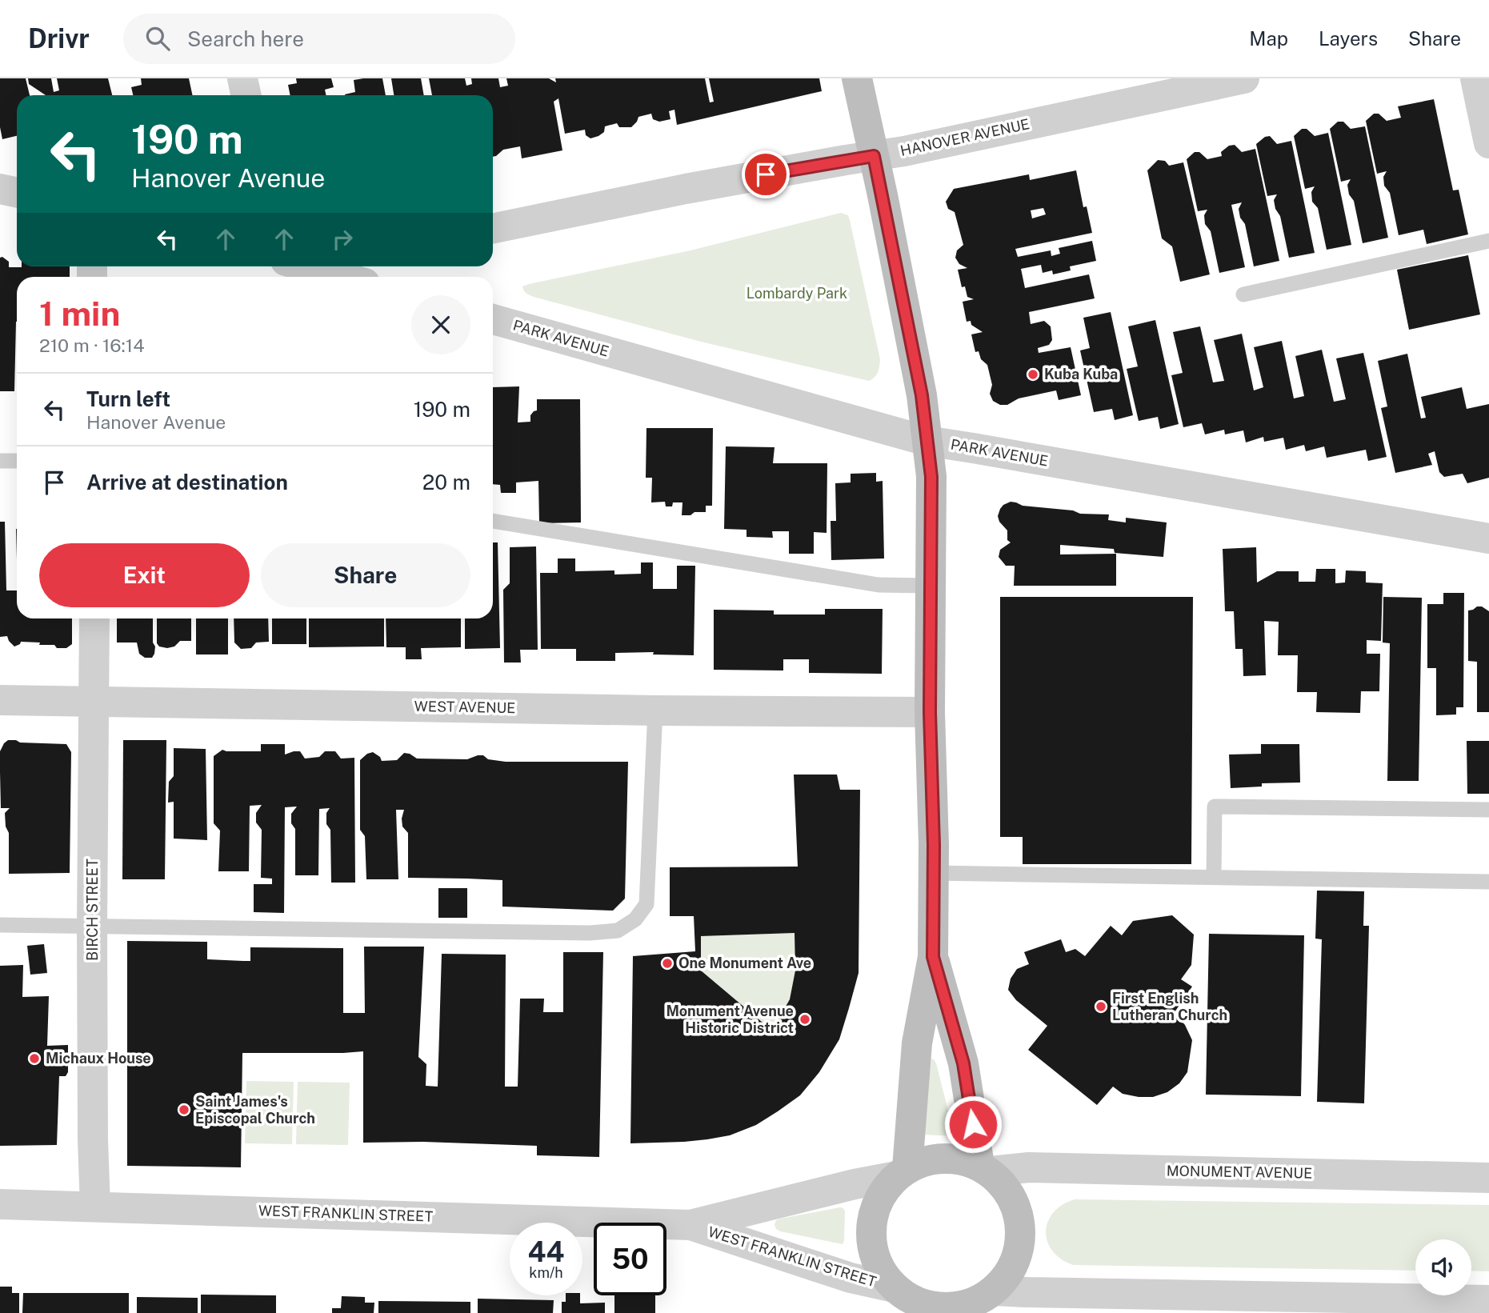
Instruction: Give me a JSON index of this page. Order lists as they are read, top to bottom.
{
  "streets": {
    "street": [
      "HANOVER AVENUE",
      "PARK AVENUE",
      "WEST AVENUE",
      "BIRCH STREET",
      "MONUMENT AVENUE",
      "WEST FRANKLIN STREET"
    ]
  },
  "crossings": [
    ["WEST AVENUE", "BIRCH STREET"],
    ["BIRCH STREET", "WEST FRANKLIN STREET"],
    ["MONUMENT AVENUE", "WEST FRANKLIN STREET"]
  ],
  "parks": ["Lombardy Park"],
  "places": [
    "Kuba Kuba",
    "One Monument Ave",
    "First English Lutheran Church",
    "Monument Avenue Historic District",
    "Michaux House",
    "Saint James's Episcopal Church"
  ],
  "page": {
    "header": "Drivr",
    "search": "Search here",
    "nav": ["Map", "Layers", "Share"],
    "turn": ["190 m", "Hanover Avenue"],
    "heading": ["1 min", "210 m · 16:14"],
    "list": [
      {
        "name": "Turn left",
        "note": "Hanover Avenue",
        "value": "190 m"
      },
      {
        "name": "Arrive at destination",
        "value": "20 m"
      }
    ],
    "buttons": ["Exit", "Share"],
    "speed": "44 km/h",
    "limit": "50"
  }
}
